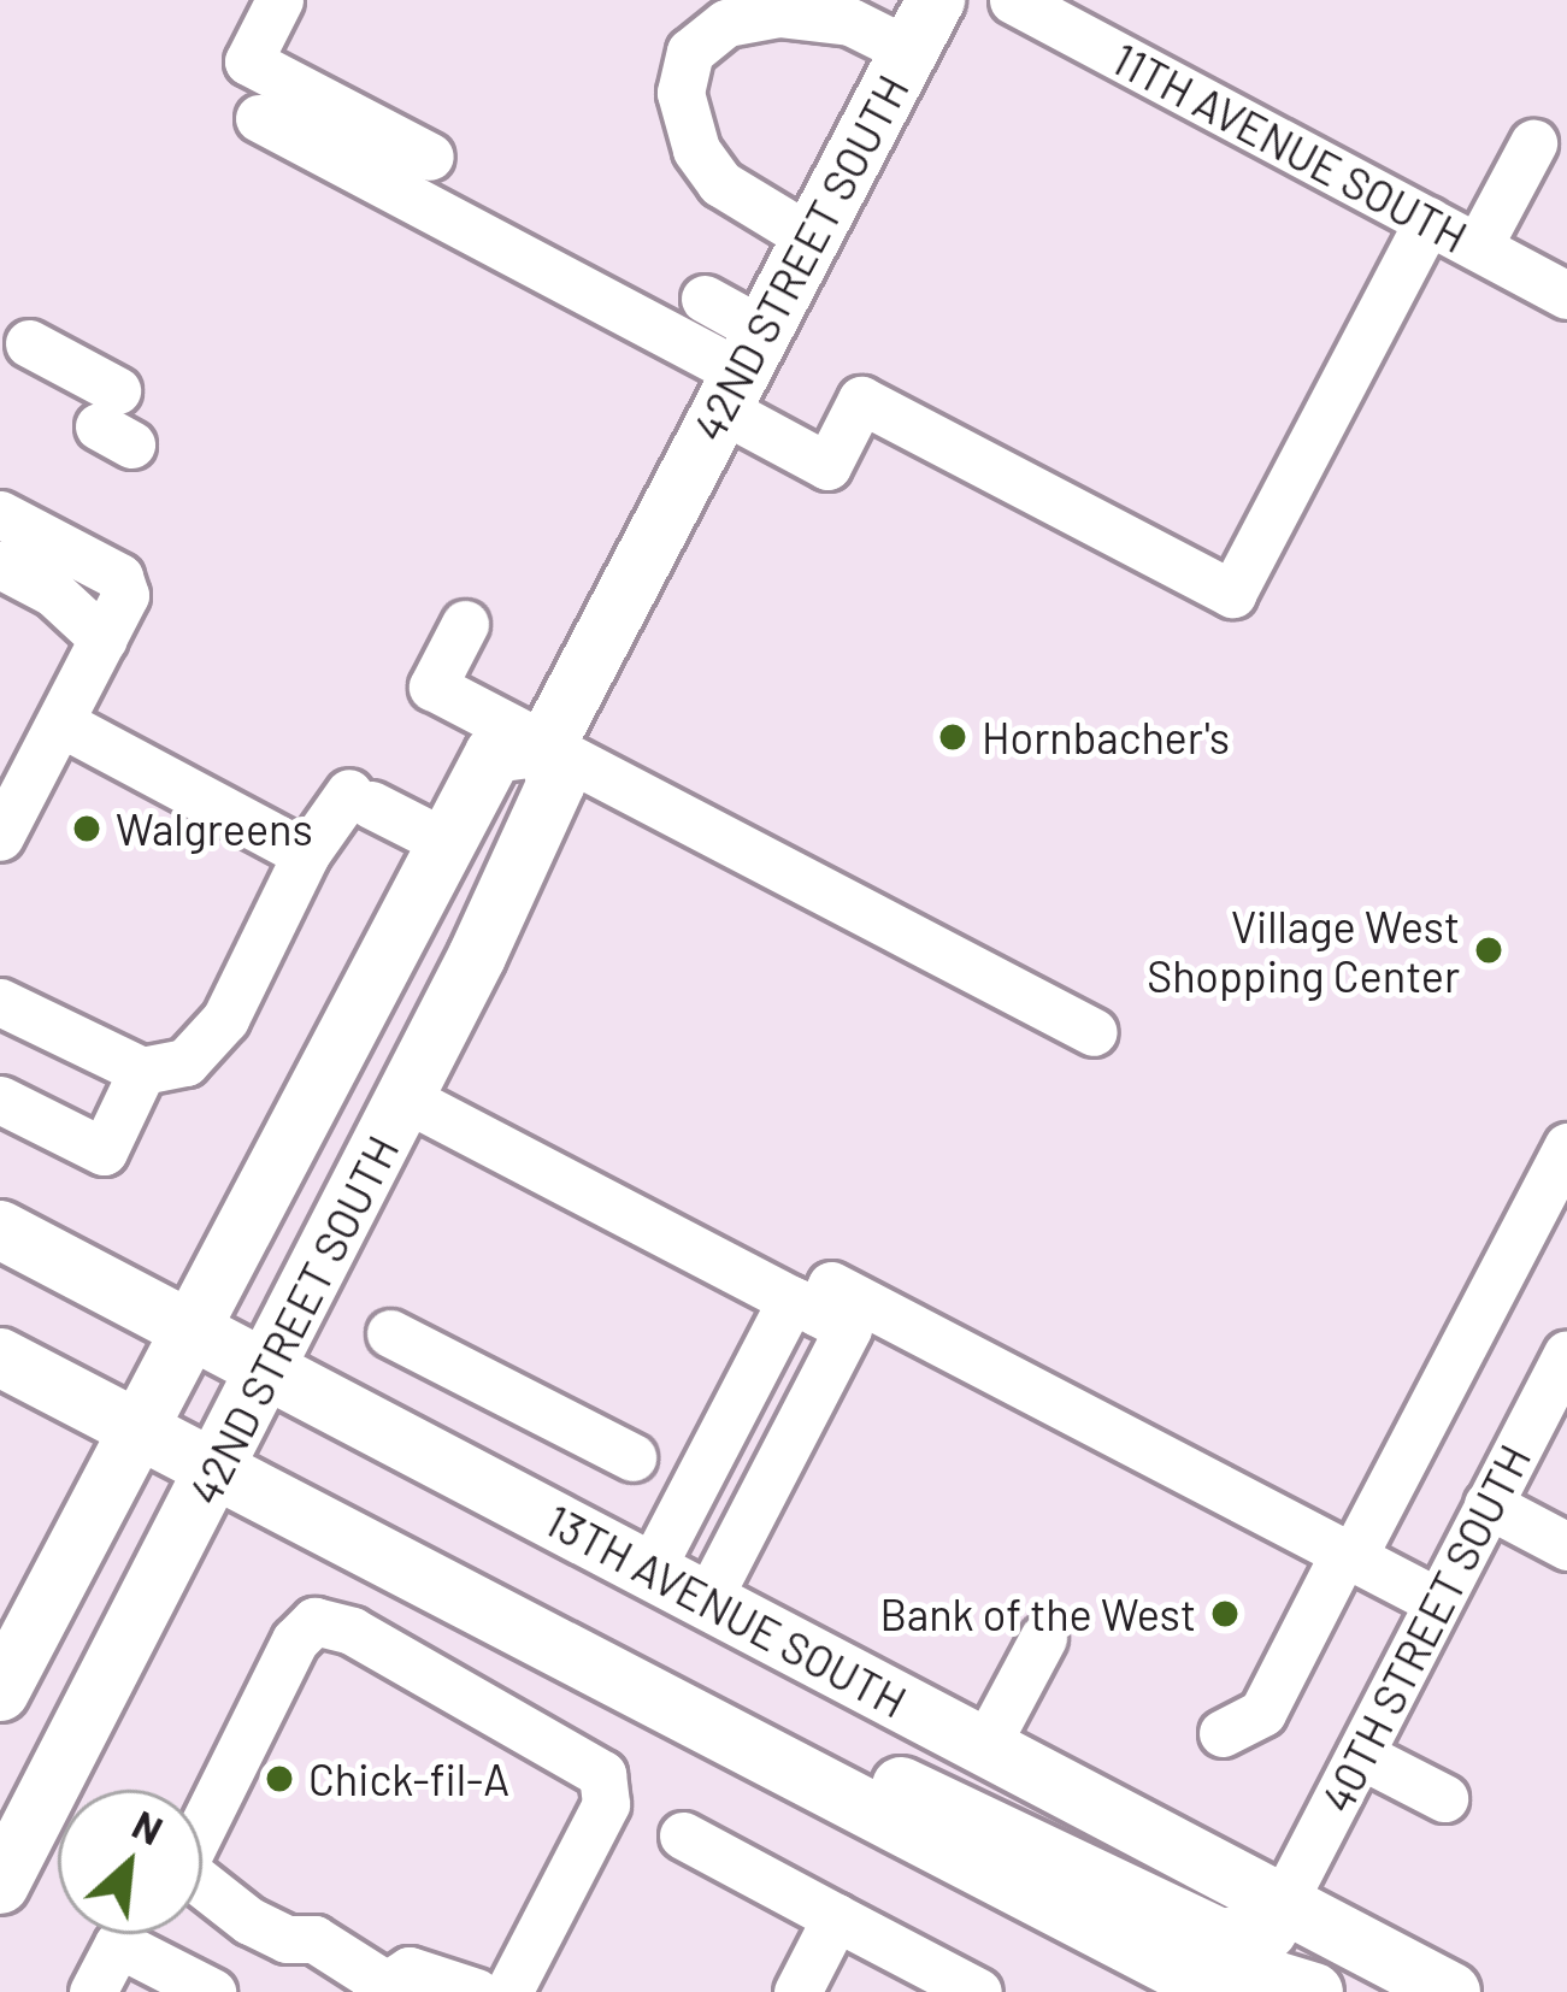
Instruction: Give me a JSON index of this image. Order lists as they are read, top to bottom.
{
  "streets": {
    "main road": ["42ND STREET SOUTH", "13TH AVENUE SOUTH"],
    "street": ["11TH AVENUE SOUTH", "40TH STREET SOUTH"]
  },
  "crossings": [
    ["42ND STREET SOUTH", "13TH AVENUE SOUTH"],
    ["13TH AVENUE SOUTH", "40TH STREET SOUTH"]
  ],
  "places": [
    "Hornbacher's",
    "Walgreens",
    "Village West Shopping Center",
    "Bank of the West",
    "Chick-fil-A"
  ],
  "north": "top right"
}
